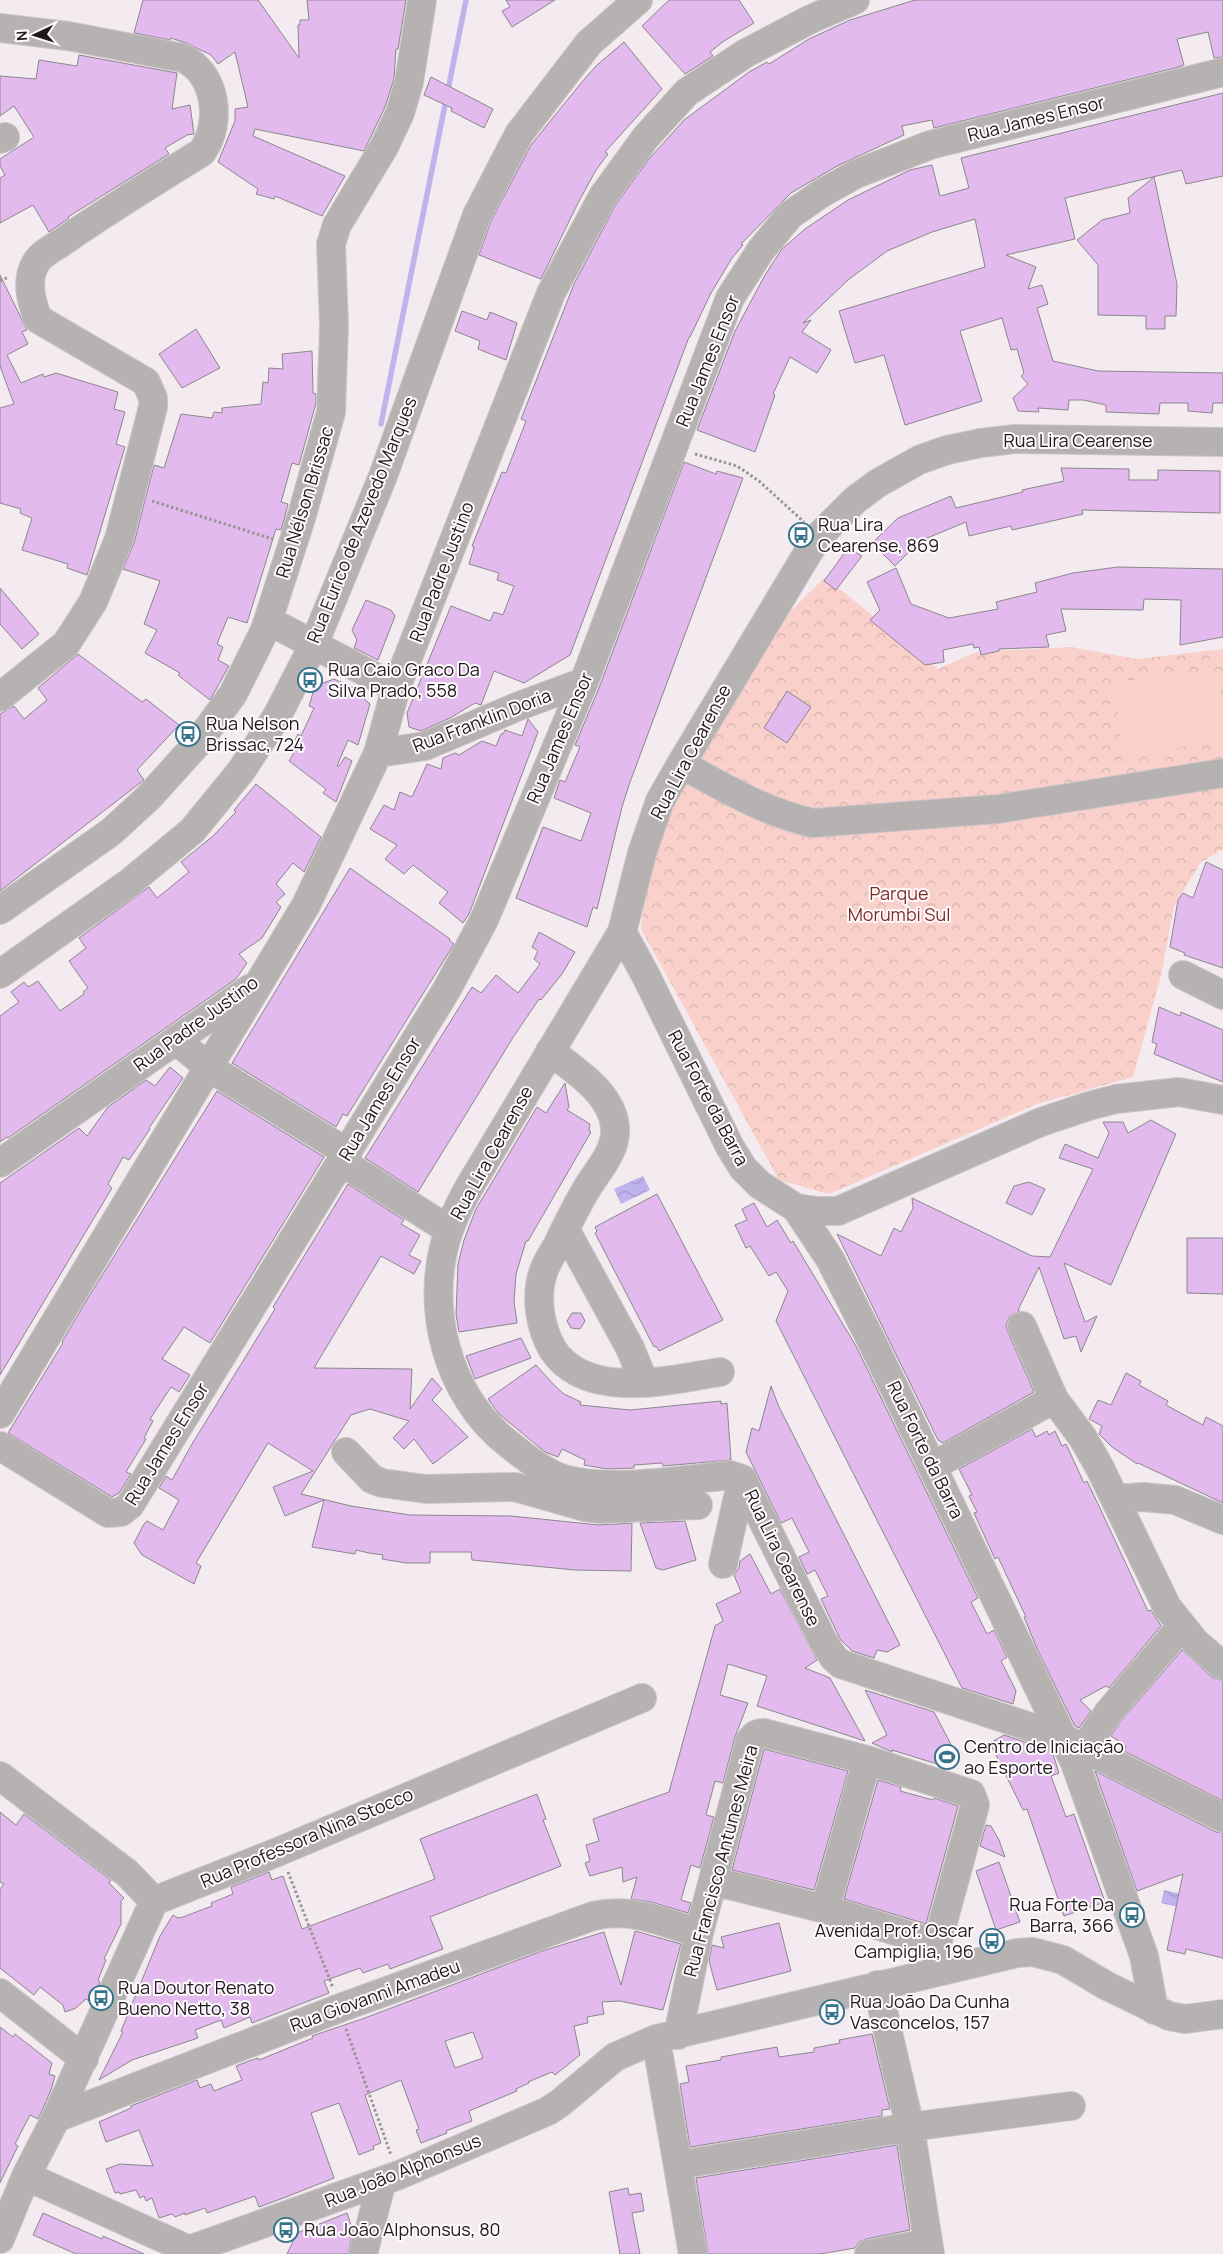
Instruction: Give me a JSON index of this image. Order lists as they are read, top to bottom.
{
  "streets": {
    "street": [
      "Rua James Ensor",
      "Rua Lira Cearense",
      "Rua Nélson Brissac",
      "Rua Eurico de Azevedo Marques",
      "Rua Padre Justino",
      "Rua Franklin Doria",
      "Rua Forte da Barra",
      "Rua Professora Nina Stocco",
      "Rua Francisco Antunes Meira",
      "Rua Giovanni Amadeu",
      "Rua João Alphonsus"
    ]
  },
  "crossings": [
    ["Rua James Ensor", "Rua Franklin Doria"],
    ["Rua Lira Cearense", "Rua Forte da Barra"],
    ["Rua Padre Justino", "Rua Franklin Doria"],
    ["Rua Forte da Barra", "Rua João Alphonsus"],
    ["Rua Francisco Antunes Meira", "Rua Giovanni Amadeu"],
    ["Rua Francisco Antunes Meira", "Rua João Alphonsus"]
  ],
  "parks": ["Parque Morumbi Sul"],
  "places": {
    "bus stop": [
      "Rua Lira Cearense, 869",
      "Rua Caio Graco Da Silva Prado, 558",
      "Rua Nelson Brissac, 724",
      "Rua Forte Da Barra, 366",
      "Avenida Prof. Oscar Campiglia, 196",
      "Rua Doutor Renato Bueno Netto, 38",
      "Rua João Da Cunha Vasconcelos, 157",
      "Rua João Alphonsus, 80"
    ],
    "sports": ["Centro de Iniciação ao Esporte"]
  },
  "north": "left"
}
